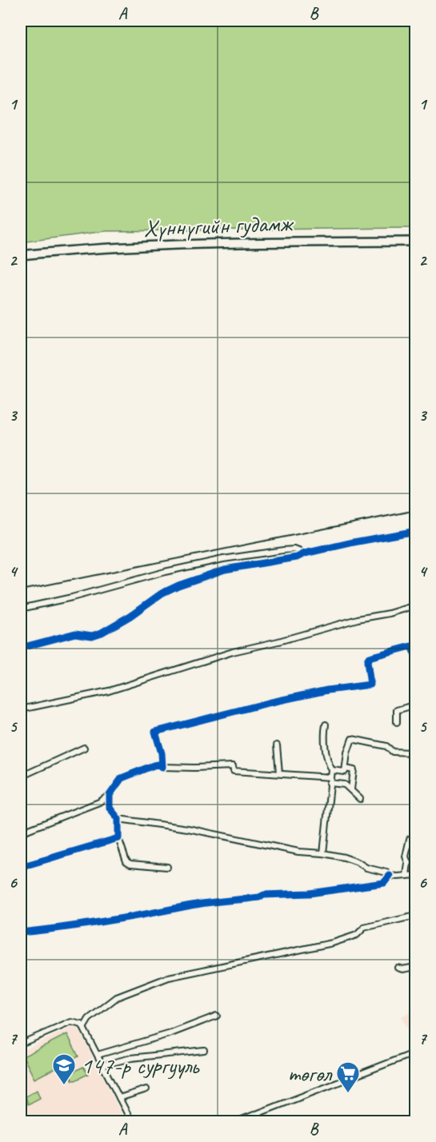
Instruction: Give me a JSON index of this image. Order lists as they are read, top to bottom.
{
  "streets": {
    "main road": ["Хүннүгийн гудамж"]
  },
  "places": {
    "school or university": ["147-р сургууль"],
    "supermarket": ["төгөл"]
  },
  "grid": {
    "columns": ["A", "B"],
    "rows": [
      "1",
      "2",
      "3",
      "4",
      "5",
      "6",
      "7"
    ]
  }
}
